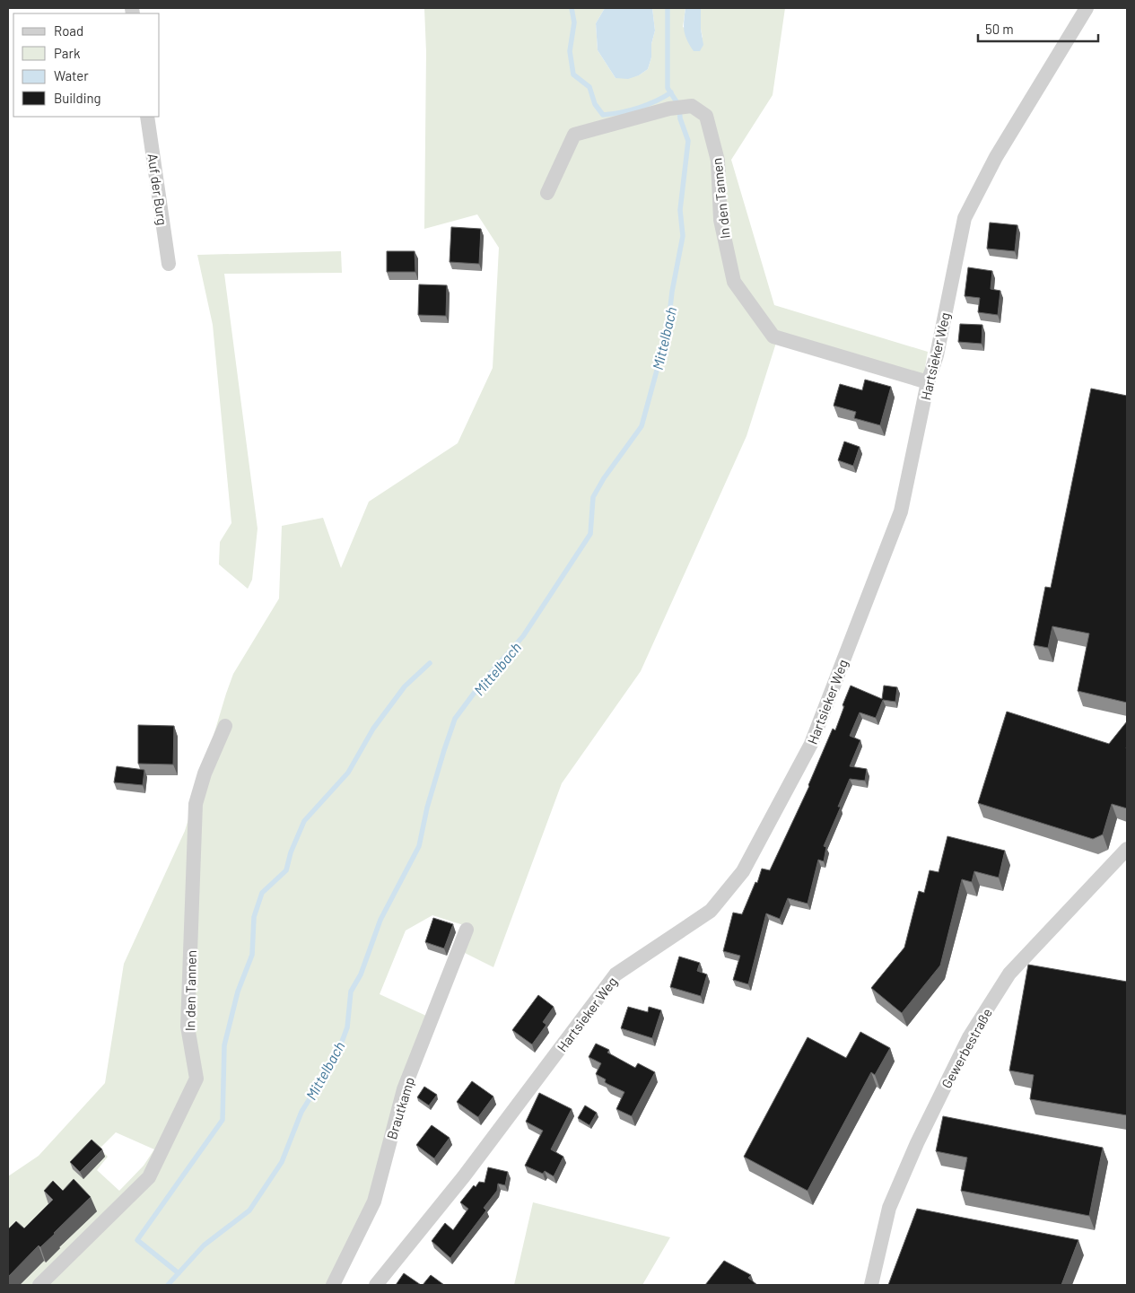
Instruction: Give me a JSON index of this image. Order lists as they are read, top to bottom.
{
  "streets": {
    "street": [
      "Auf der Burg",
      "In den Tannen",
      "Hartsieker Weg",
      "Gewerbestraße",
      "Brautkamp"
    ]
  },
  "crossings": [
    ["In den Tannen", "Hartsieker Weg"]
  ],
  "water": ["Mittelbach"],
  "legend": [
    "Road",
    "Park",
    "Water",
    "Building"
  ],
  "scale_bar": "50 m"
}
